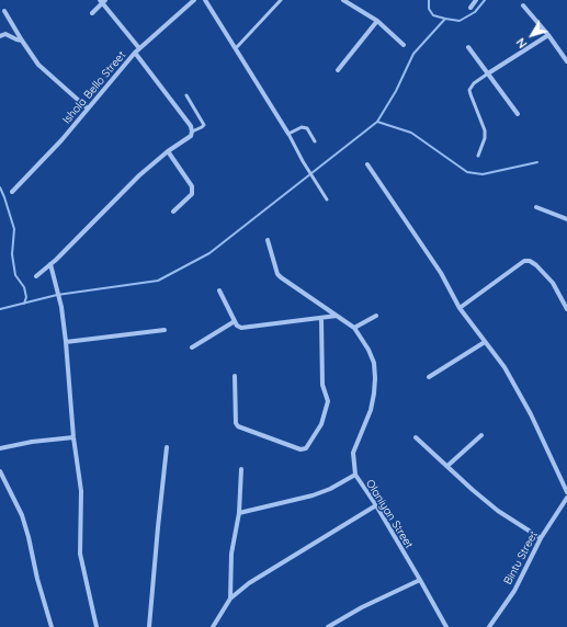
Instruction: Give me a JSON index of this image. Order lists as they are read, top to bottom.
{
  "streets": {
    "street": ["Ishola Bello Street", "Olaniyan Street", "Bintu Street"]
  },
  "north": "bottom left"
}
